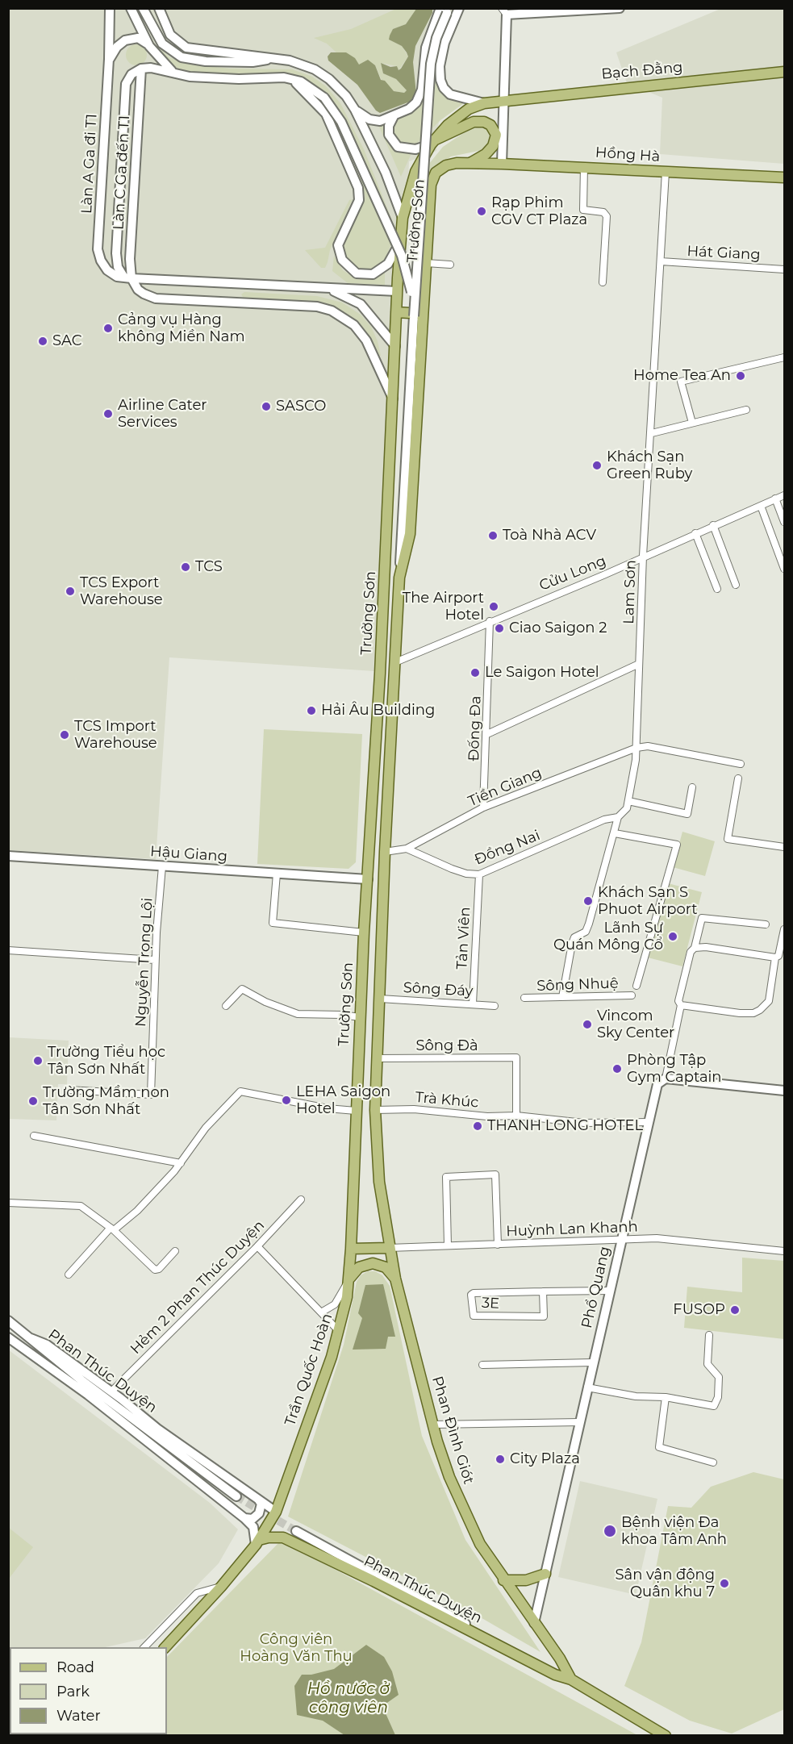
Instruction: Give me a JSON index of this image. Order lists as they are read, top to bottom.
{
  "streets": {
    "main road": [
      "Bạch Đằng",
      "Hồng Hà",
      "Trường Sơn",
      "Trần Quốc Hoàn",
      "Phan Thúc Duyện",
      "Phan Đình Giót"
    ],
    "street": [
      "Làn A Ga đi T1",
      "Làn C Ga đến T1",
      "Hát Giang",
      "Cửu Long",
      "Lam Sơn",
      "Đống Đa",
      "Tiền Giang",
      "Đồng Nai",
      "Hậu Giang",
      "Tản Viên",
      "Nguyễn Trọng Lội",
      "Sông Nhuệ",
      "Sông Đáy",
      "Sông Đà",
      "Trà Khúc",
      "Huỳnh Lan Khanh",
      "Hẻm 2 Phan Thúc Duyện",
      "Phổ Quang",
      "3E"
    ]
  },
  "crossings": [
    ["Bạch Đằng", "Trường Sơn"],
    ["Hồng Hà", "Trường Sơn"],
    ["Hồng Hà", "Lam Sơn"],
    ["Làn A Ga đi T1", "Làn C Ga đến T1"],
    ["Trường Sơn", "Cửu Long"],
    ["Trường Sơn", "Tiền Giang"],
    ["Trường Sơn", "Hậu Giang"],
    ["Trường Sơn", "Sông Đáy"],
    ["Trường Sơn", "Sông Đà"],
    ["Trường Sơn", "Trà Khúc"],
    ["Trường Sơn", "Trần Quốc Hoàn"],
    ["Trường Sơn", "Phan Đình Giót"],
    ["Hát Giang", "Lam Sơn"],
    ["Cửu Long", "Lam Sơn"],
    ["Cửu Long", "Đống Đa"],
    ["Lam Sơn", "Tiền Giang"],
    ["Lam Sơn", "Đồng Nai"],
    ["Lam Sơn", "Sông Nhuệ"],
    ["Đống Đa", "Tiền Giang"],
    ["Tiền Giang", "Đồng Nai"],
    ["Đồng Nai", "Tản Viên"],
    ["Hậu Giang", "Nguyễn Trọng Lội"],
    ["Tản Viên", "Sông Đáy"],
    ["Sông Đà", "Trà Khúc"],
    ["Trà Khúc", "Phổ Quang"],
    ["Trà Khúc", "Phan Đình Giót"],
    ["Huỳnh Lan Khanh", "Phổ Quang"],
    ["Huỳnh Lan Khanh", "Phan Đình Giót"],
    ["Hẻm 2 Phan Thúc Duyện", "Phan Thúc Duyện"],
    ["Phổ Quang", "3E"],
    ["Phổ Quang", "Phan Đình Giót"],
    ["Trần Quốc Hoàn", "Phan Thúc Duyện"],
    ["Phan Thúc Duyện", "Phan Đình Giót"]
  ],
  "water": ["Hồ nước ở công viên"],
  "parks": ["Công viên Hoàng Văn Thụ"],
  "places": [
    "Rạp Phim CGV CT Plaza",
    "Cảng vụ Hàng không Miền Nam",
    "SAC",
    "Home Tea An",
    "SASCO",
    "Airline Cater Services",
    "Khách Sạn Green Ruby",
    "Toà Nhà ACV",
    "TCS",
    "TCS Export Warehouse",
    "The Airport Hotel",
    "Ciao Saigon 2",
    "Le Saigon Hotel",
    "Hải Âu Building",
    "TCS Import Warehouse",
    "Khách Sạn S Phuot Airport",
    "Lãnh Sự Quán Mông Cổ",
    "Vincom Sky Center",
    "Trường Tiểu học Tân Sơn Nhất",
    "Phòng Tập Gym Captain",
    "LEHA Saigon Hotel",
    "Trường Mầm non Tân Sơn Nhất",
    "THANH LONG HOTEL",
    "FUSOP",
    "City Plaza",
    "Bệnh viện Đa khoa Tâm Anh",
    "Sân vận động Quân khu 7"
  ],
  "legend": ["Road", "Park", "Water"]
}
